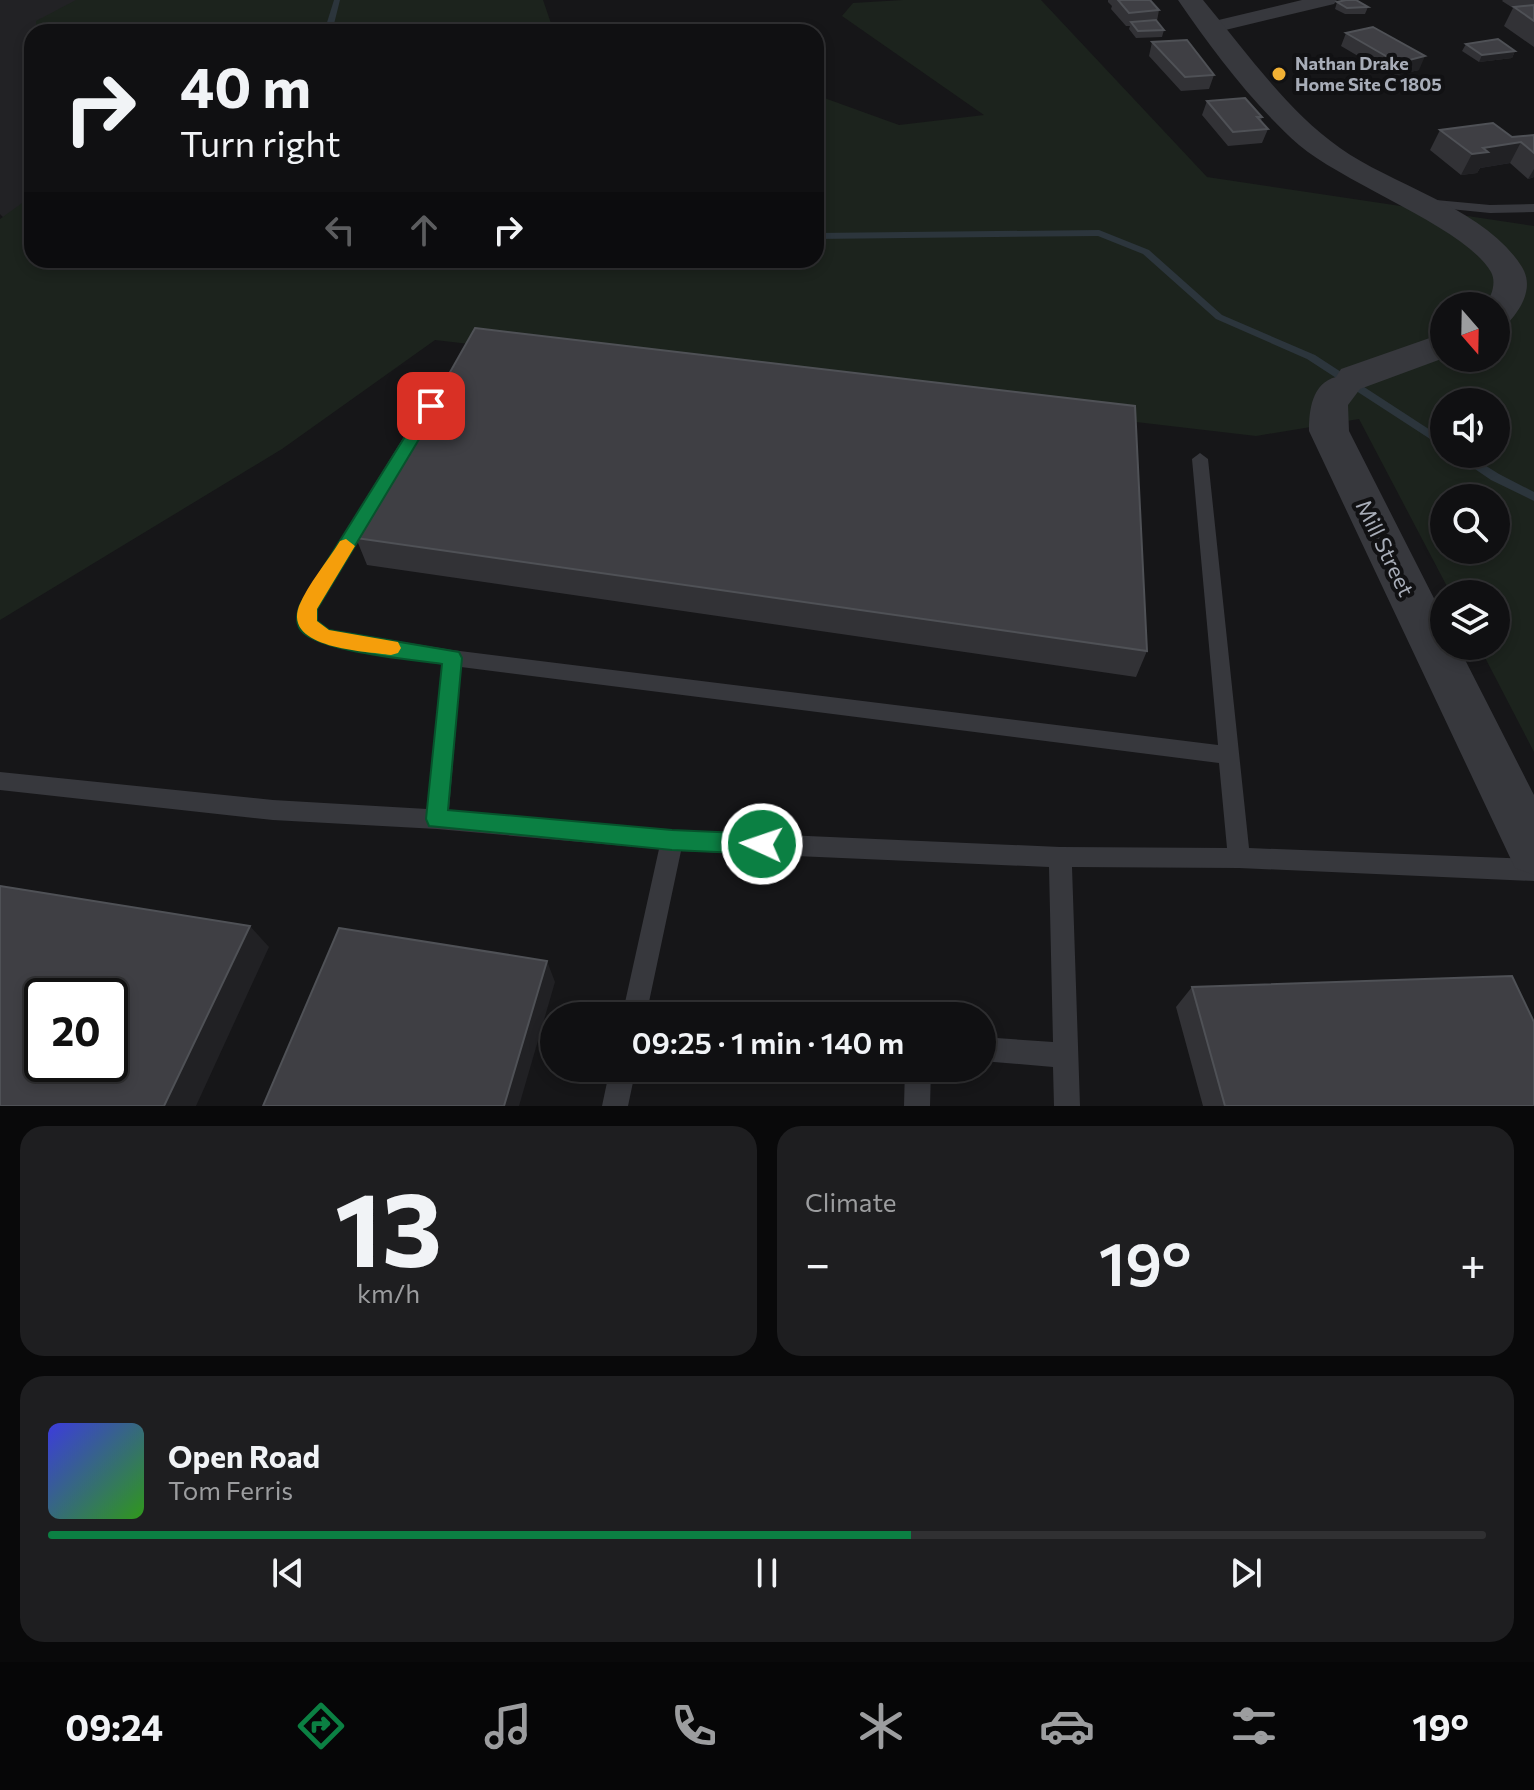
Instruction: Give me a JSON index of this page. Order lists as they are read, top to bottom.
{
  "streets": {
    "street": ["Mill Street"]
  },
  "places": ["Nathan Drake Home Site C 1805"],
  "north": "bottom",
  "page": {
    "turn": ["40 m", "Turn right"],
    "limit": "20",
    "trip": "09:25 · 1 min · 140 m",
    "tile": [
      ["13", "km/h"],
      "Climate"
    ],
    "heat": ["−", "19°", "+"],
    "song": ["Open Road", "Tom Ferris"],
    "tabs": ["09:24", "19°"]
  }
}
